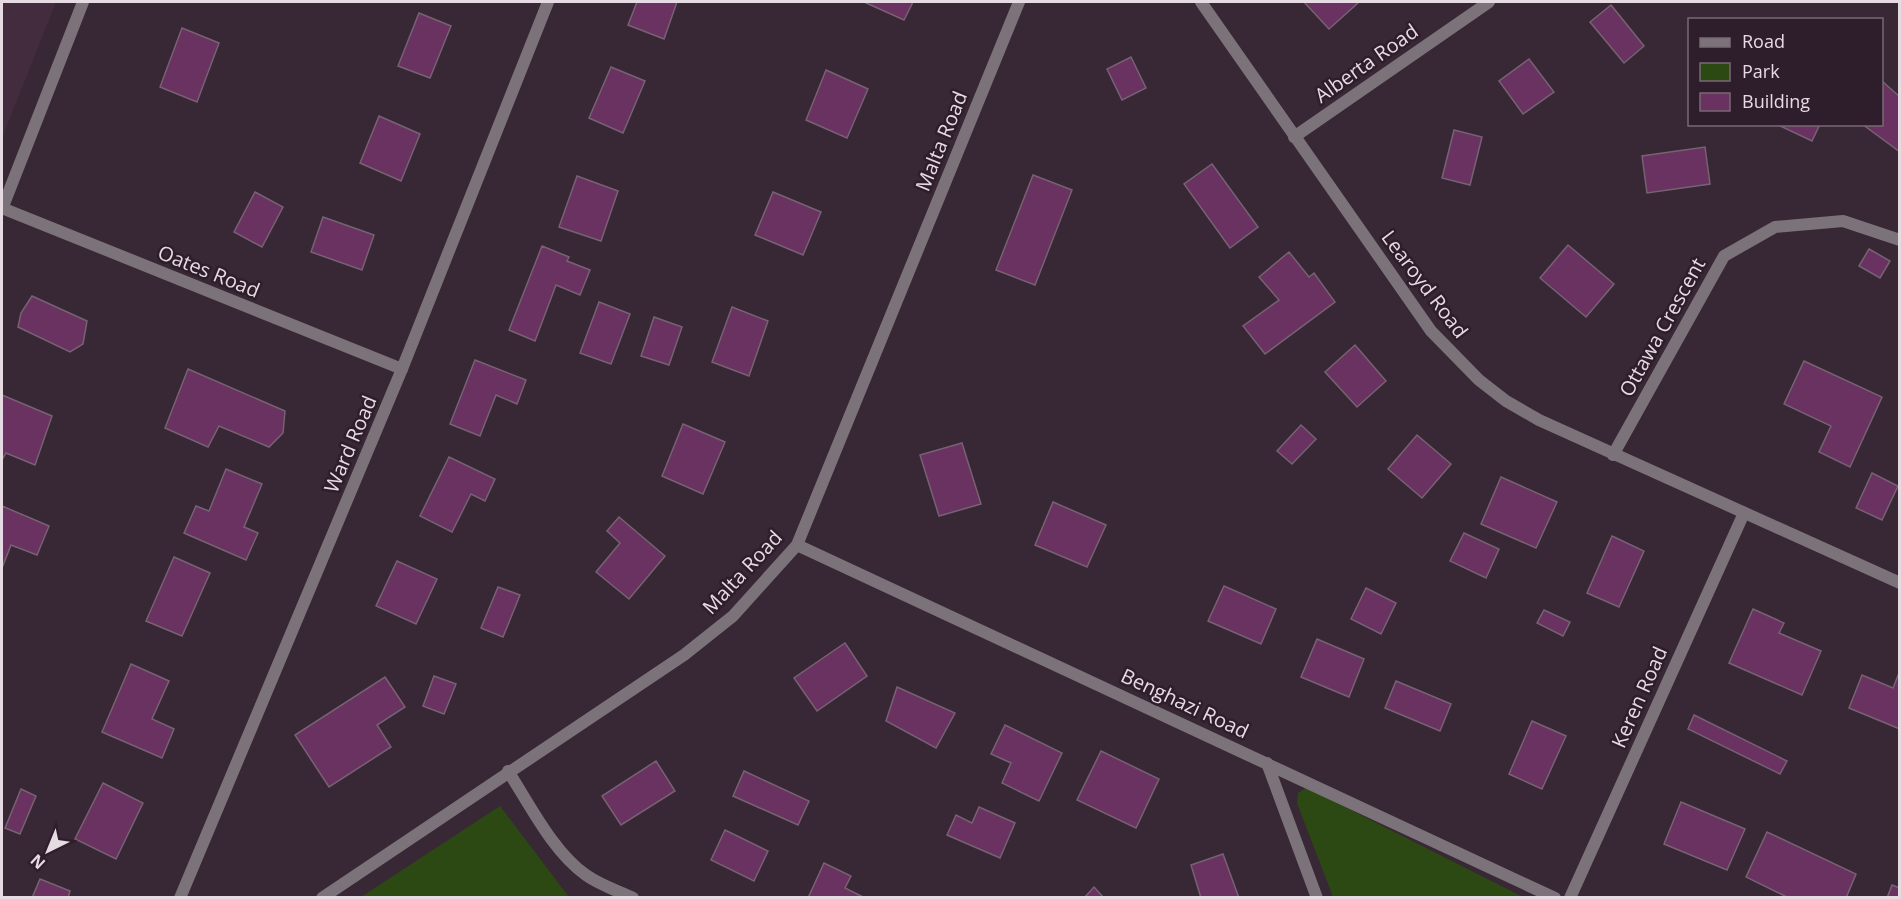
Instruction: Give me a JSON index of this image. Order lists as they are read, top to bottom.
{
  "streets": {
    "street": [
      "Alberta Road",
      "Malta Road",
      "Oates Road",
      "Learoyd Road",
      "Ottawa Crescent",
      "Ward Road",
      "Keren Road",
      "Benghazi Road"
    ]
  },
  "crossings": [
    ["Alberta Road", "Learoyd Road"],
    ["Malta Road", "Benghazi Road"],
    ["Oates Road", "Ward Road"],
    ["Learoyd Road", "Ottawa Crescent"],
    ["Learoyd Road", "Keren Road"]
  ],
  "legend": ["Road", "Park", "Building"],
  "north": "bottom left"
}
